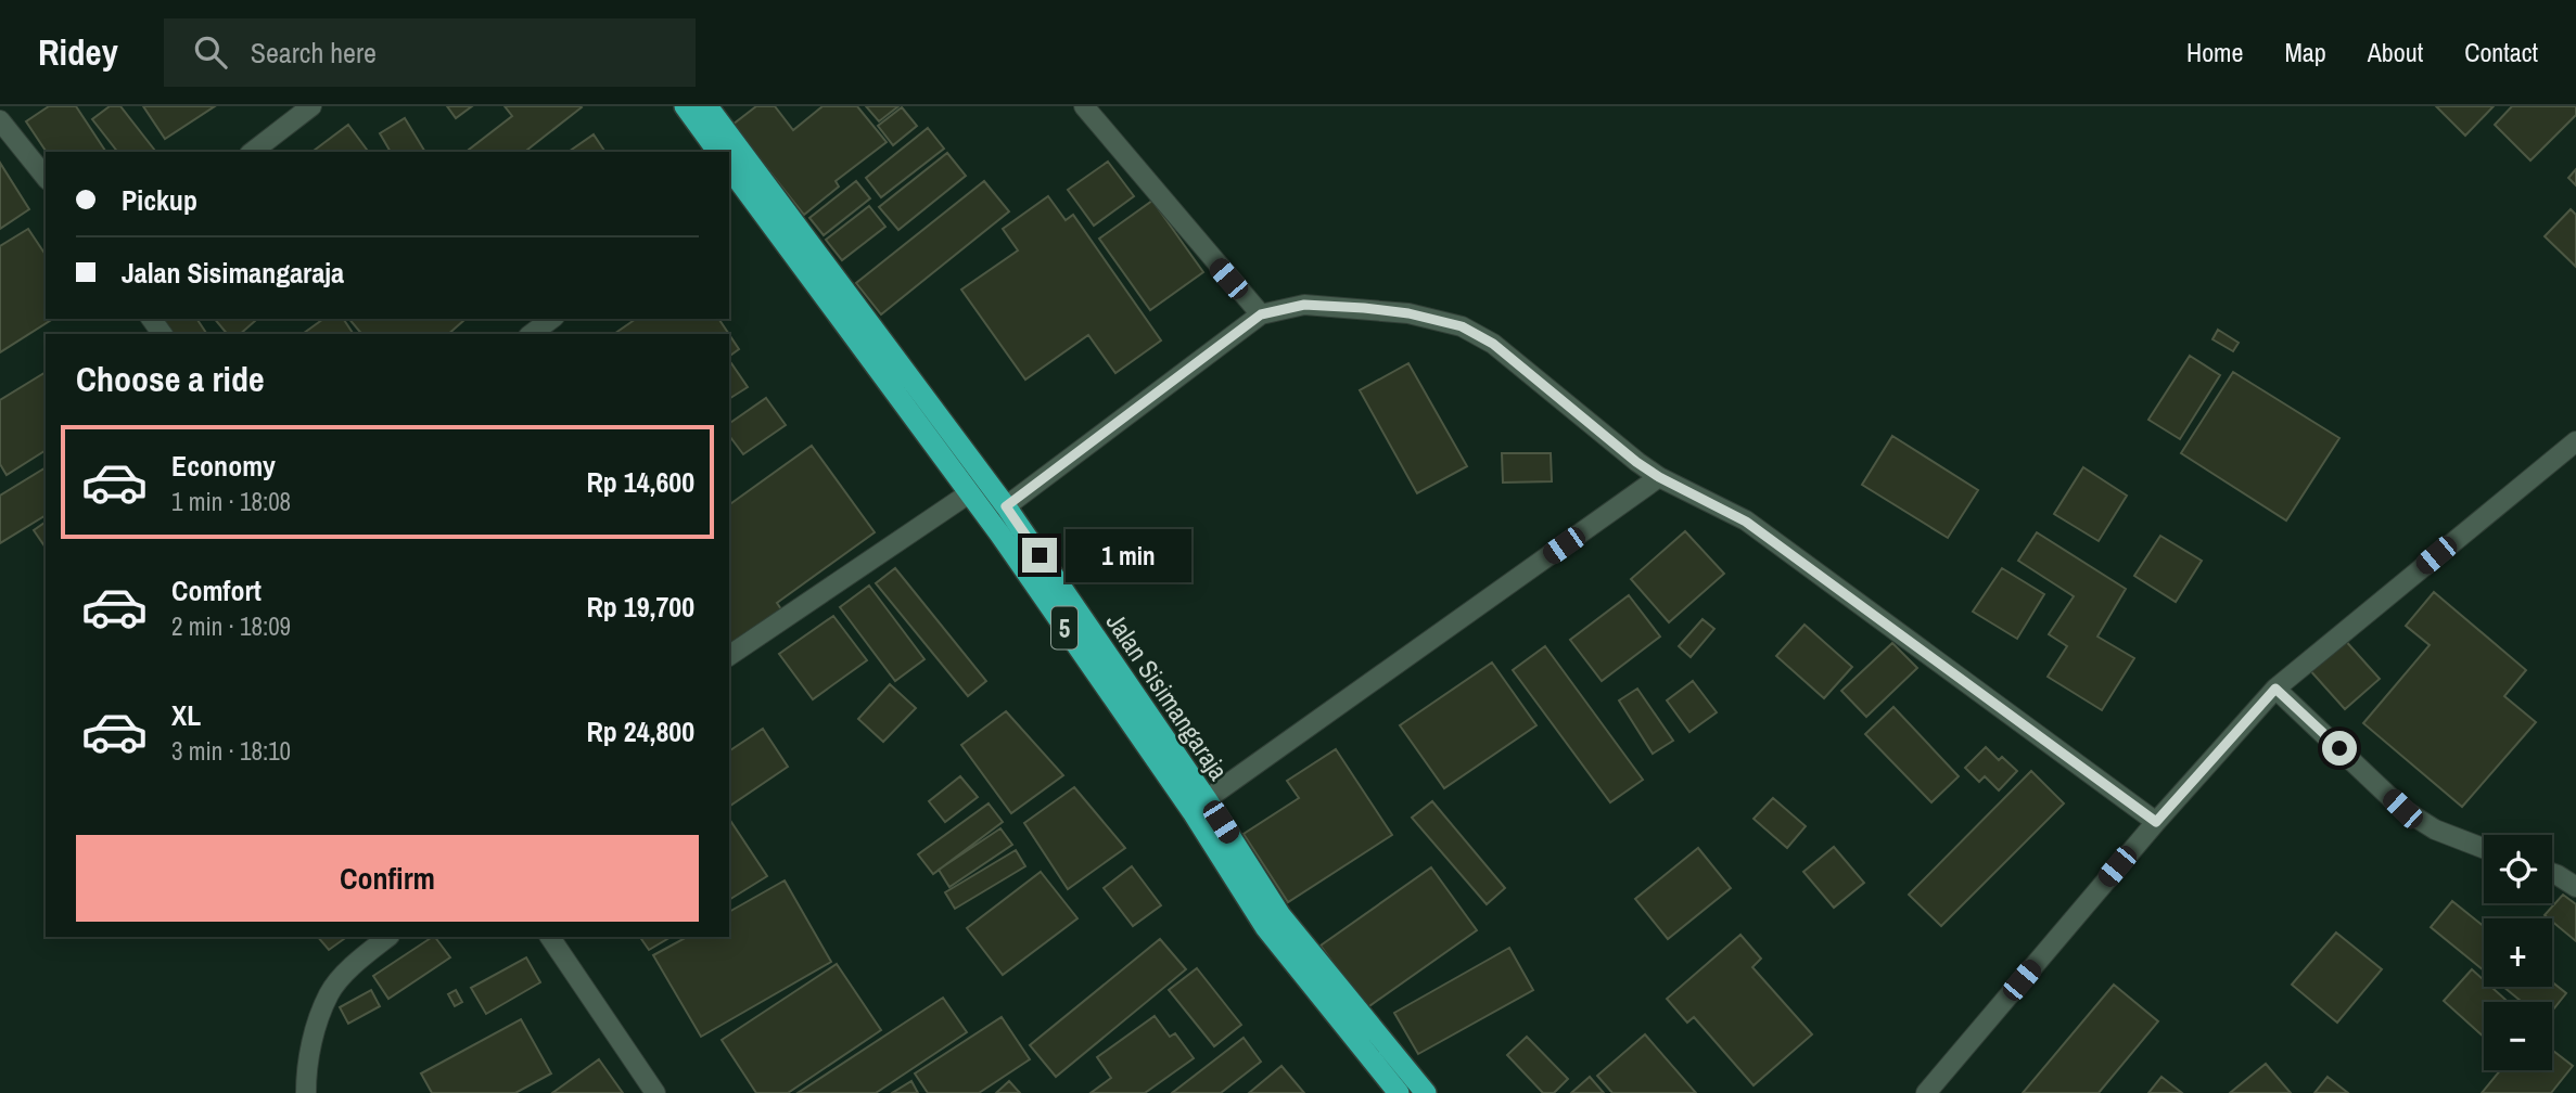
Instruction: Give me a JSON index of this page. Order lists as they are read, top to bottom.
{
  "streets": {
    "highway": ["5", "Jalan Sisimangaraja"]
  },
  "page": {
    "header": "Ridey",
    "search": "Search here",
    "nav": [
      "Home",
      "Map",
      "About",
      "Contact"
    ],
    "banner": ["Pickup", "Jalan Sisimangaraja"],
    "heading": "Choose a ride",
    "list": [
      {
        "name": "Economy",
        "note": "1 min · 18:08",
        "value": "Rp 14,600"
      },
      {
        "name": "Comfort",
        "note": "2 min · 18:09",
        "value": "Rp 19,700"
      },
      {
        "name": "XL",
        "note": "3 min · 18:10",
        "value": "Rp 24,800"
      }
    ],
    "bubble": "1 min",
    "buttons": "Confirm",
    "map_buttons": ["+", "−"]
  }
}
